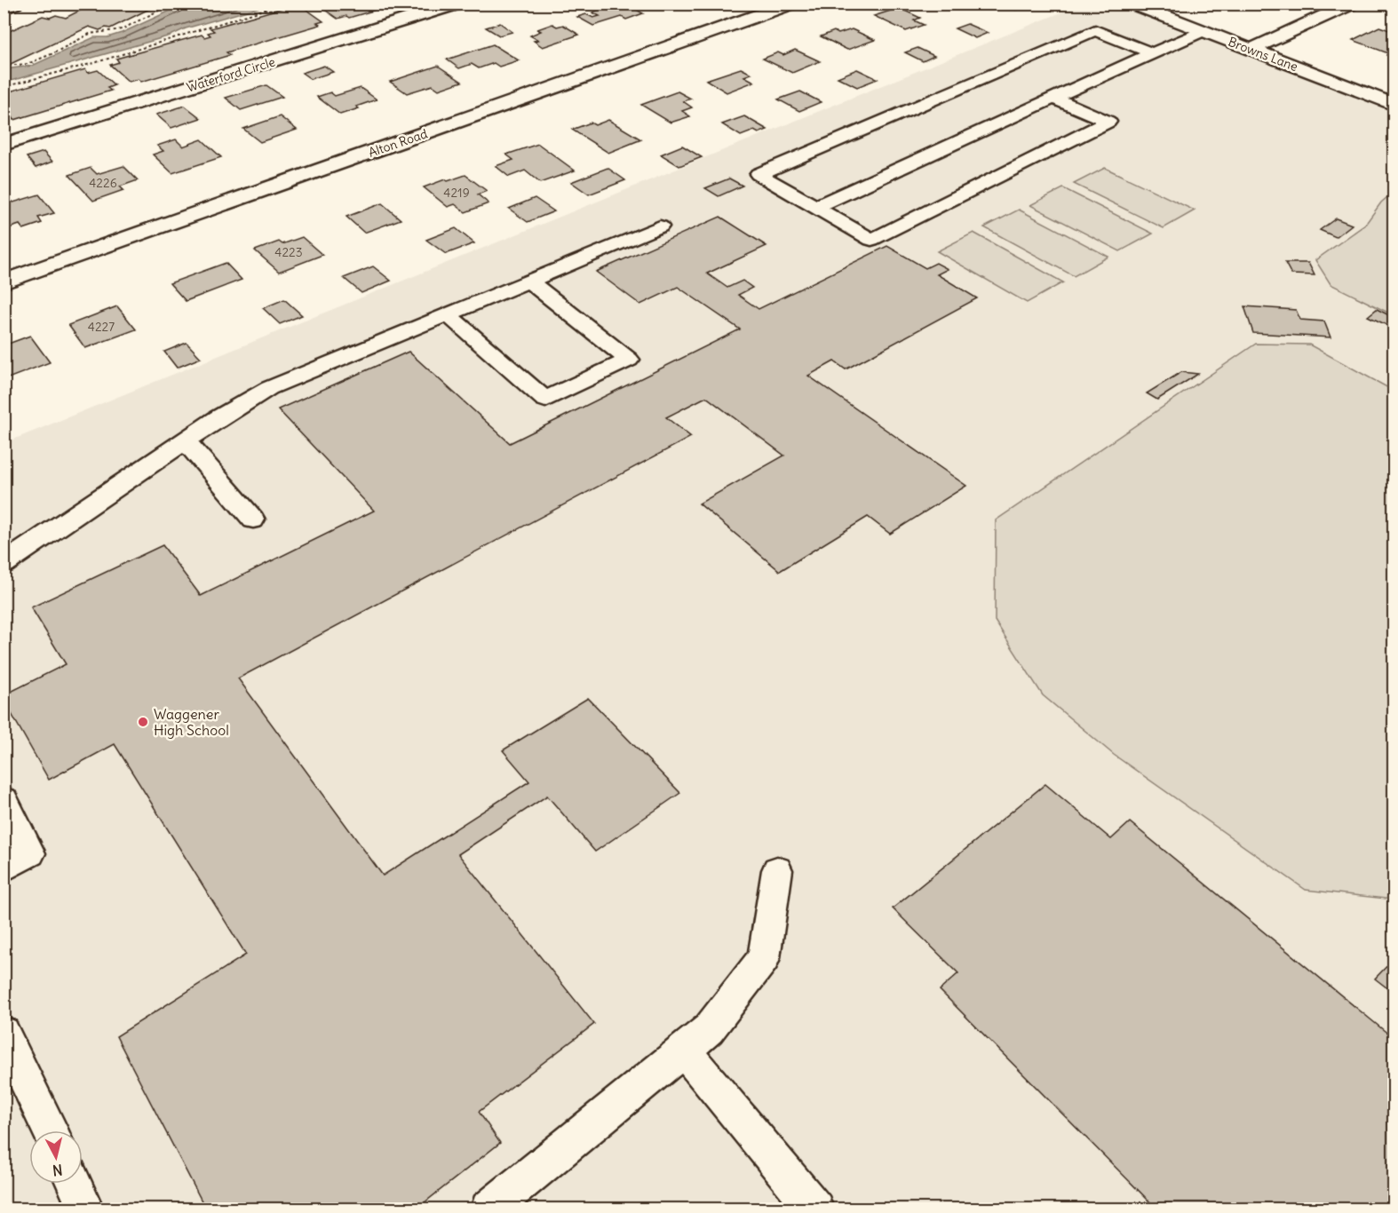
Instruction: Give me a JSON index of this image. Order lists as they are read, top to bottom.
{
  "streets": {
    "street": ["Browns Lane", "Waterford Circle", "Alton Road"]
  },
  "places": ["Waggener High School"],
  "house_numbers": [
    "4226",
    "4219",
    "4223",
    "4227"
  ],
  "north": "bottom"
}
